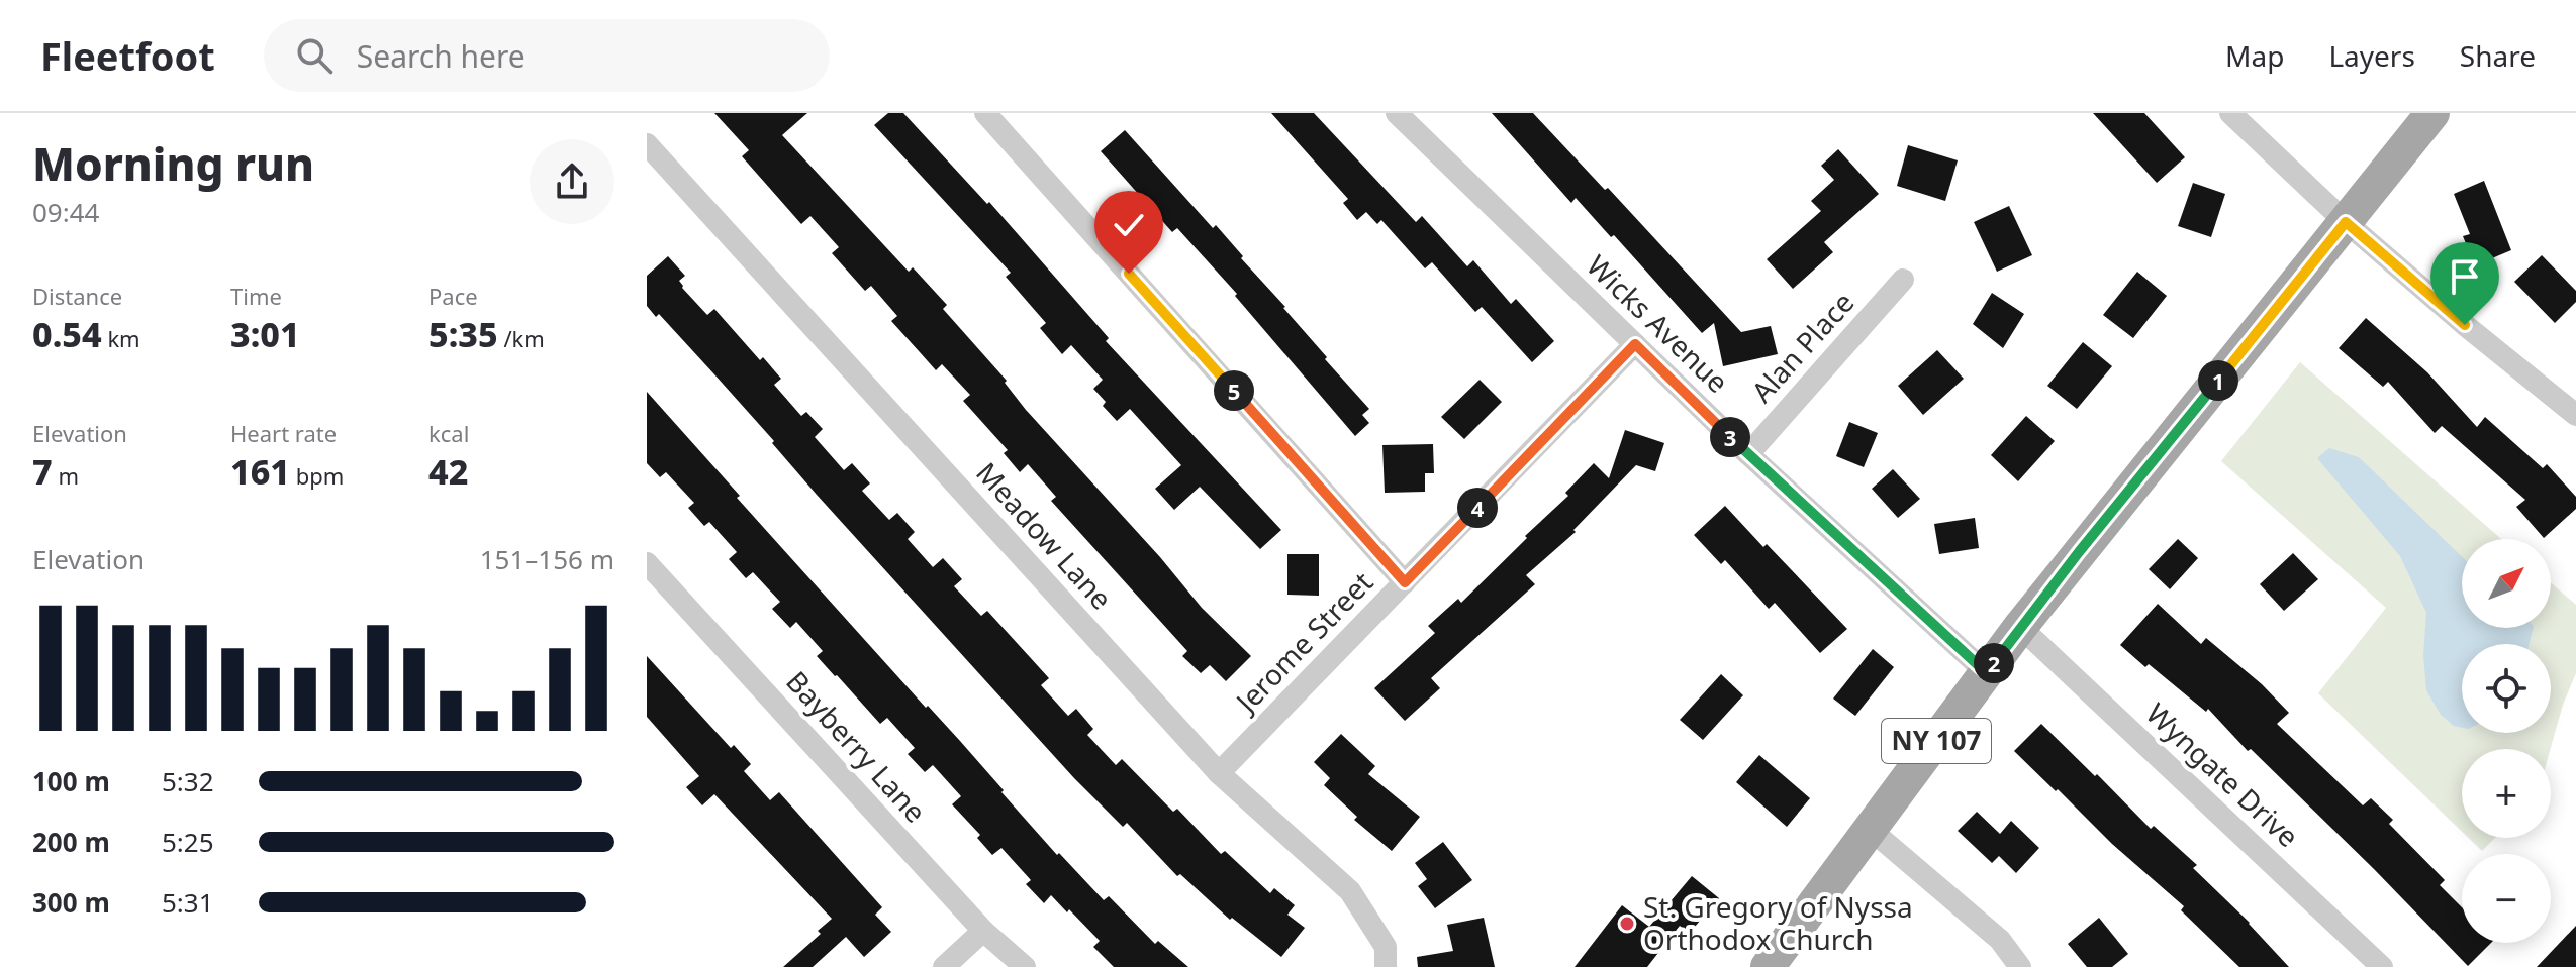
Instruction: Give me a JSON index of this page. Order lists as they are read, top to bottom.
{
  "streets": {
    "main road": ["NY 107"],
    "street": [
      "Wicks Avenue",
      "Alan Place",
      "Meadow Lane",
      "Jerome Street",
      "Bayberry Lane",
      "Wyngate Drive"
    ]
  },
  "crossings": [
    ["Wicks Avenue", "Alan Place"],
    ["Wicks Avenue", "Jerome Street"],
    ["Wicks Avenue", "NY 107"],
    ["Meadow Lane", "Jerome Street"],
    ["NY 107", "Wyngate Drive"]
  ],
  "places": ["St. Gregory of Nyssa Orthodox Church"],
  "north": "top right",
  "page": {
    "header": "Fleetfoot",
    "search": "Search here",
    "nav": ["Map", "Layers", "Share"],
    "heading": ["Morning run", "09:44"],
    "stats": [
      ["Distance", "0.54 km"],
      ["Time", "3:01"],
      ["Pace", "5:35 /km"],
      ["Elevation", "7 m"],
      ["Heart rate", "161 bpm"],
      ["kcal", "42"]
    ],
    "pins": [
      "1",
      "5",
      "3",
      "4",
      "2"
    ],
    "chart": ["Elevation", "151–156 m"],
    "map_buttons": ["+", "−"],
    "list": [
      {
        "name": "100 m",
        "note": "5:32"
      },
      {
        "name": "200 m",
        "note": "5:25"
      },
      {
        "name": "300 m",
        "note": "5:31"
      }
    ]
  }
}
